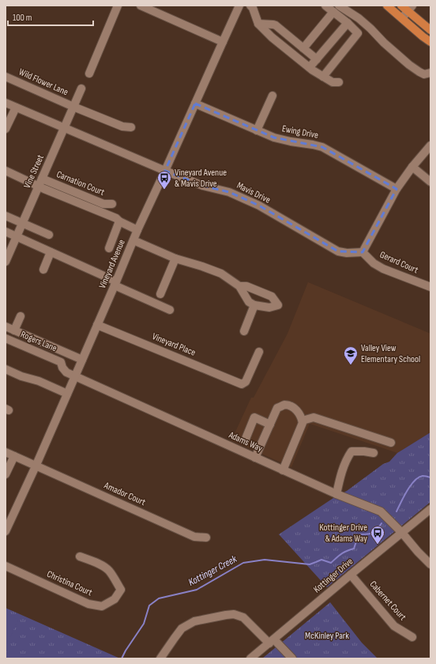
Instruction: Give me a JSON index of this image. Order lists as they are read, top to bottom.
{
  "streets": {
    "street": [
      "Wild Flower Lane",
      "Ewing Drive",
      "Vine Street",
      "Carnation Court",
      "Mavis Drive",
      "Gerard Court",
      "Vineyard Avenue",
      "Rogers Lane",
      "Vineyard Place",
      "Adams Way",
      "Amador Court",
      "Kottinger Drive",
      "Christina Court",
      "Cabernet Court"
    ]
  },
  "crossings": [
    ["Wild Flower Lane", "Vine Street"],
    ["Ewing Drive", "Vineyard Avenue"],
    ["Vine Street", "Carnation Court"],
    ["Vine Street", "Mavis Drive"],
    ["Mavis Drive", "Gerard Court"],
    ["Mavis Drive", "Vineyard Avenue"],
    ["Vineyard Avenue", "Rogers Lane"],
    ["Vineyard Avenue", "Vineyard Place"],
    ["Vineyard Avenue", "Adams Way"],
    ["Vineyard Avenue", "Amador Court"],
    ["Rogers Lane", "Adams Way"],
    ["Adams Way", "Kottinger Drive"],
    ["Kottinger Drive", "Cabernet Court"]
  ],
  "water": ["Kottinger Creek"],
  "parks": ["McKinley Park"],
  "places": {
    "bus stop": ["Vineyard Avenue & Mavis Drive", "Kottinger Drive & Adams Way"],
    "school or university": ["Valley View Elementary School"]
  },
  "scale_bar": "100 m"
}
